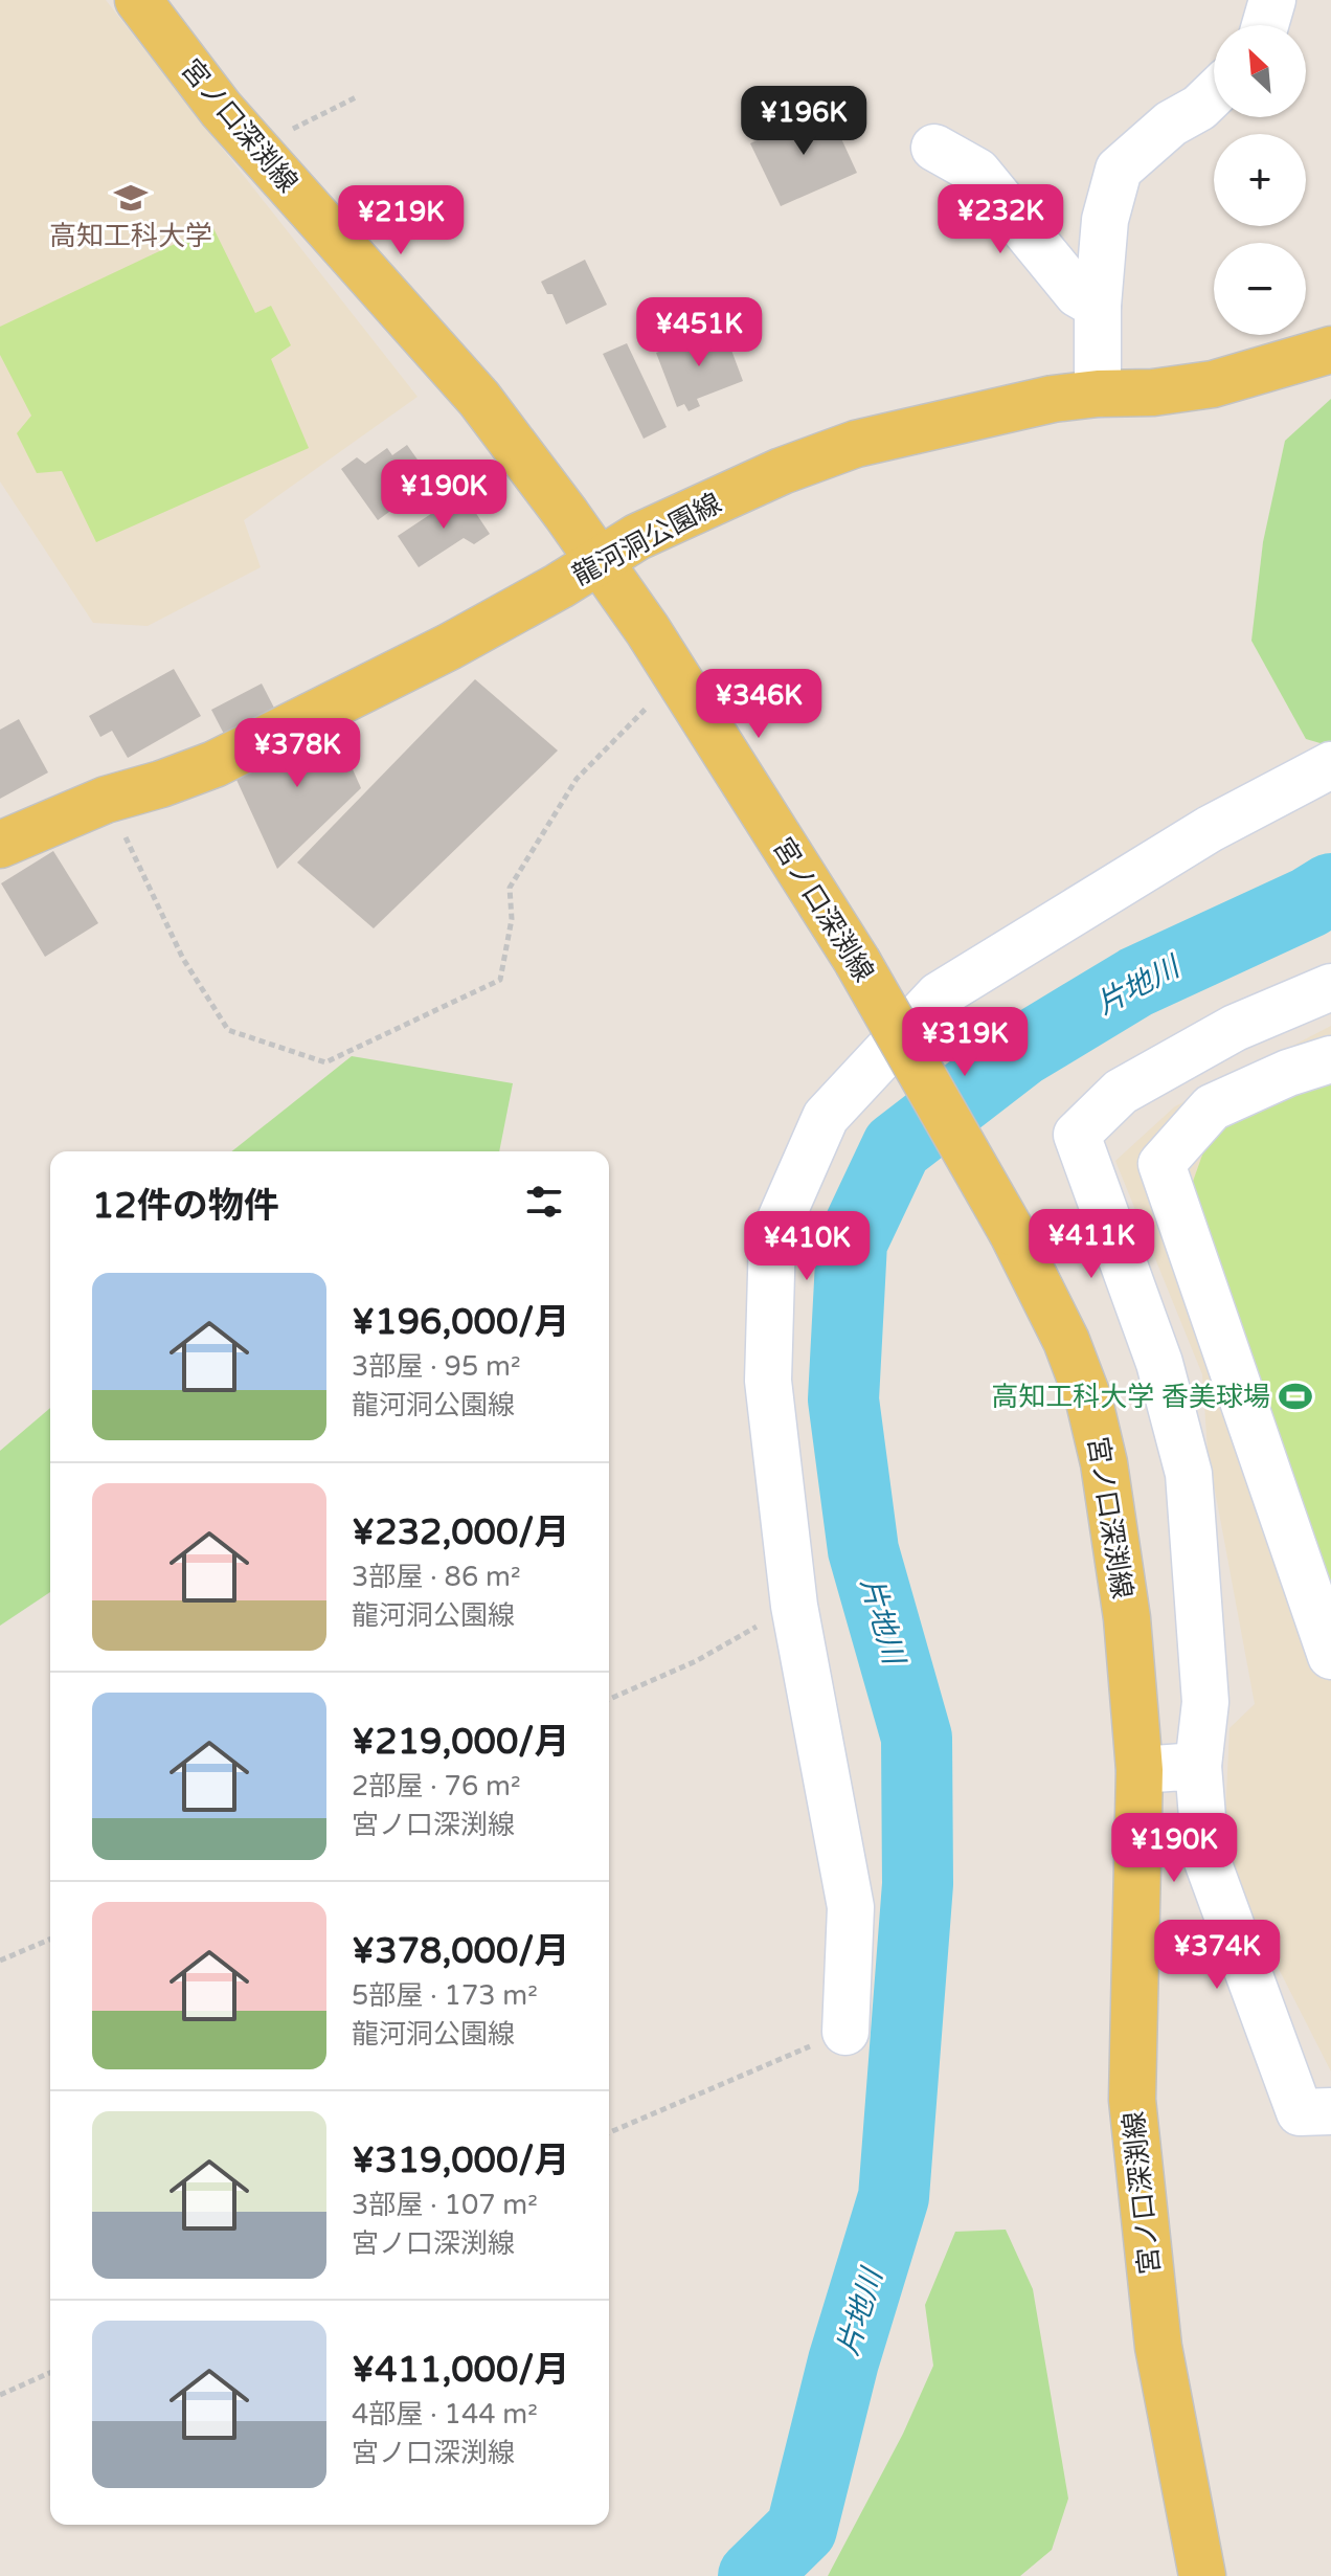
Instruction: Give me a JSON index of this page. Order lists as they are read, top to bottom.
{
  "streets": {
    "main road": ["宮ノ口深渕線", "龍河洞公園線"]
  },
  "crossings": [
    ["宮ノ口深渕線", "龍河洞公園線"]
  ],
  "water": ["片地川"],
  "places": {
    "school or university": ["高知工科大学"],
    "sports": ["高知工科大学 香美球場"]
  },
  "north": "top left",
  "page": {
    "map_buttons": ["+", "−"],
    "price": [
      "¥196K",
      "¥232K",
      "¥219K",
      "¥451K",
      "¥190K",
      "¥346K",
      "¥378K",
      "¥319K",
      "¥411K",
      "¥410K",
      "¥190K",
      "¥374K"
    ],
    "heading": "12件の物件",
    "list": [
      {
        "name": "¥196,000/月",
        "note": "3部屋 · 95 m² · 龍河洞公園線"
      },
      {
        "name": "¥232,000/月",
        "note": "3部屋 · 86 m² · 龍河洞公園線"
      },
      {
        "name": "¥219,000/月",
        "note": "2部屋 · 76 m² · 宮ノ口深渕線"
      },
      {
        "name": "¥378,000/月",
        "note": "5部屋 · 173 m² · 龍河洞公園線"
      },
      {
        "name": "¥319,000/月",
        "note": "3部屋 · 107 m² · 宮ノ口深渕線"
      },
      {
        "name": "¥411,000/月",
        "note": "4部屋 · 144 m² · 宮ノ口深渕線"
      }
    ]
  }
}
